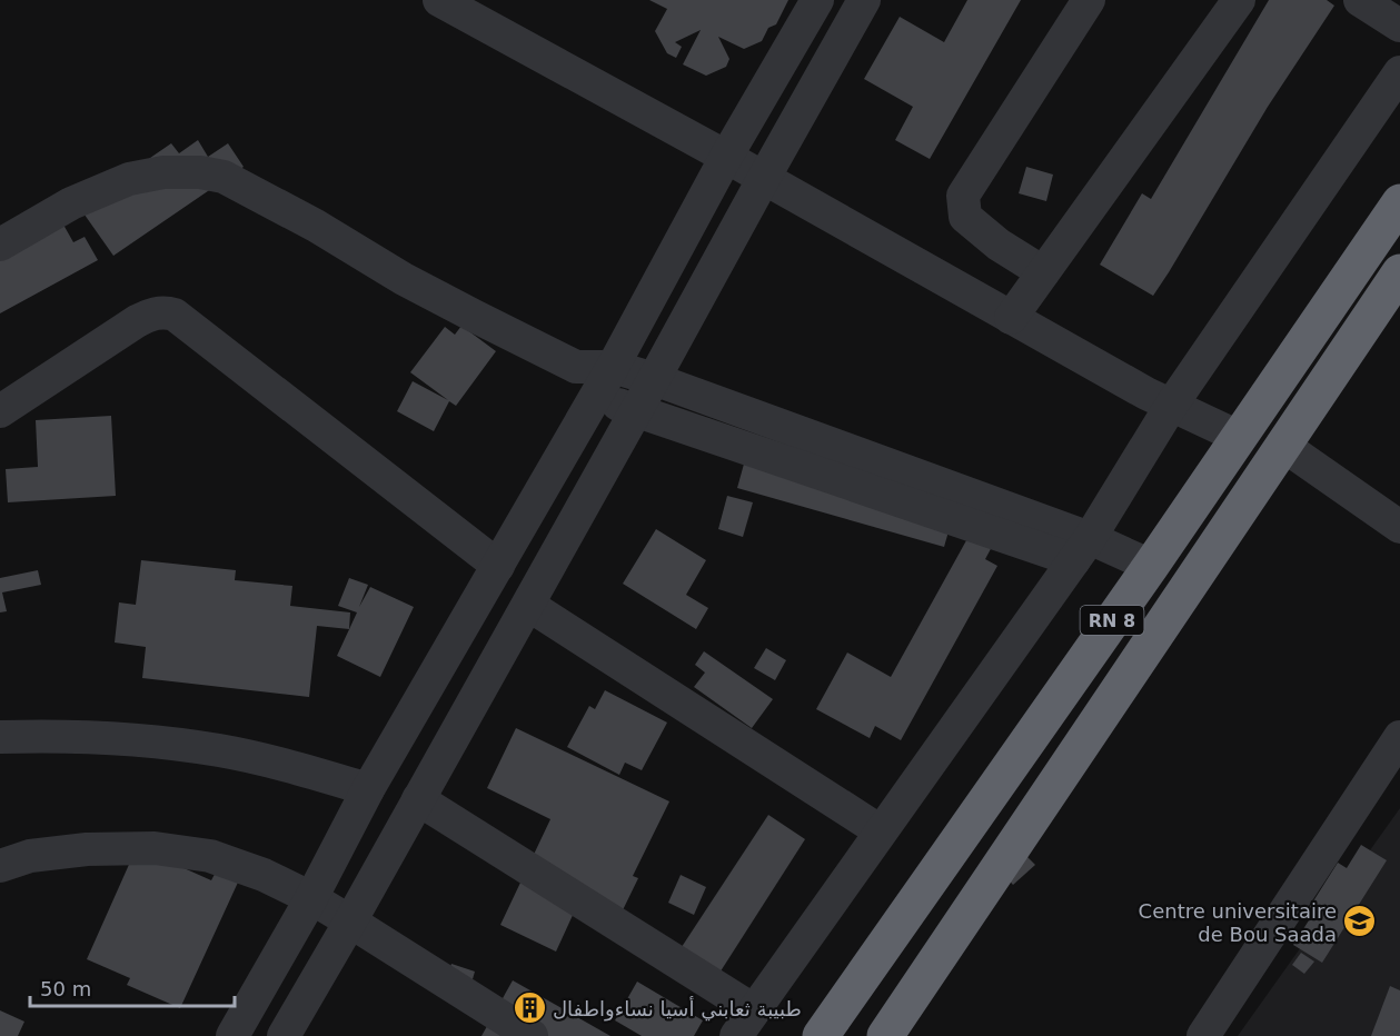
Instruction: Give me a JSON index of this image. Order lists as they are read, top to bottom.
{
  "streets": {
    "highway": ["RN 8"]
  },
  "places": {
    "school or university": ["Centre universitaire de Bou Saada"],
    "building": ["طبيبة ثعابني أسيا نساءواطفال"]
  },
  "scale_bar": "50 m"
}
